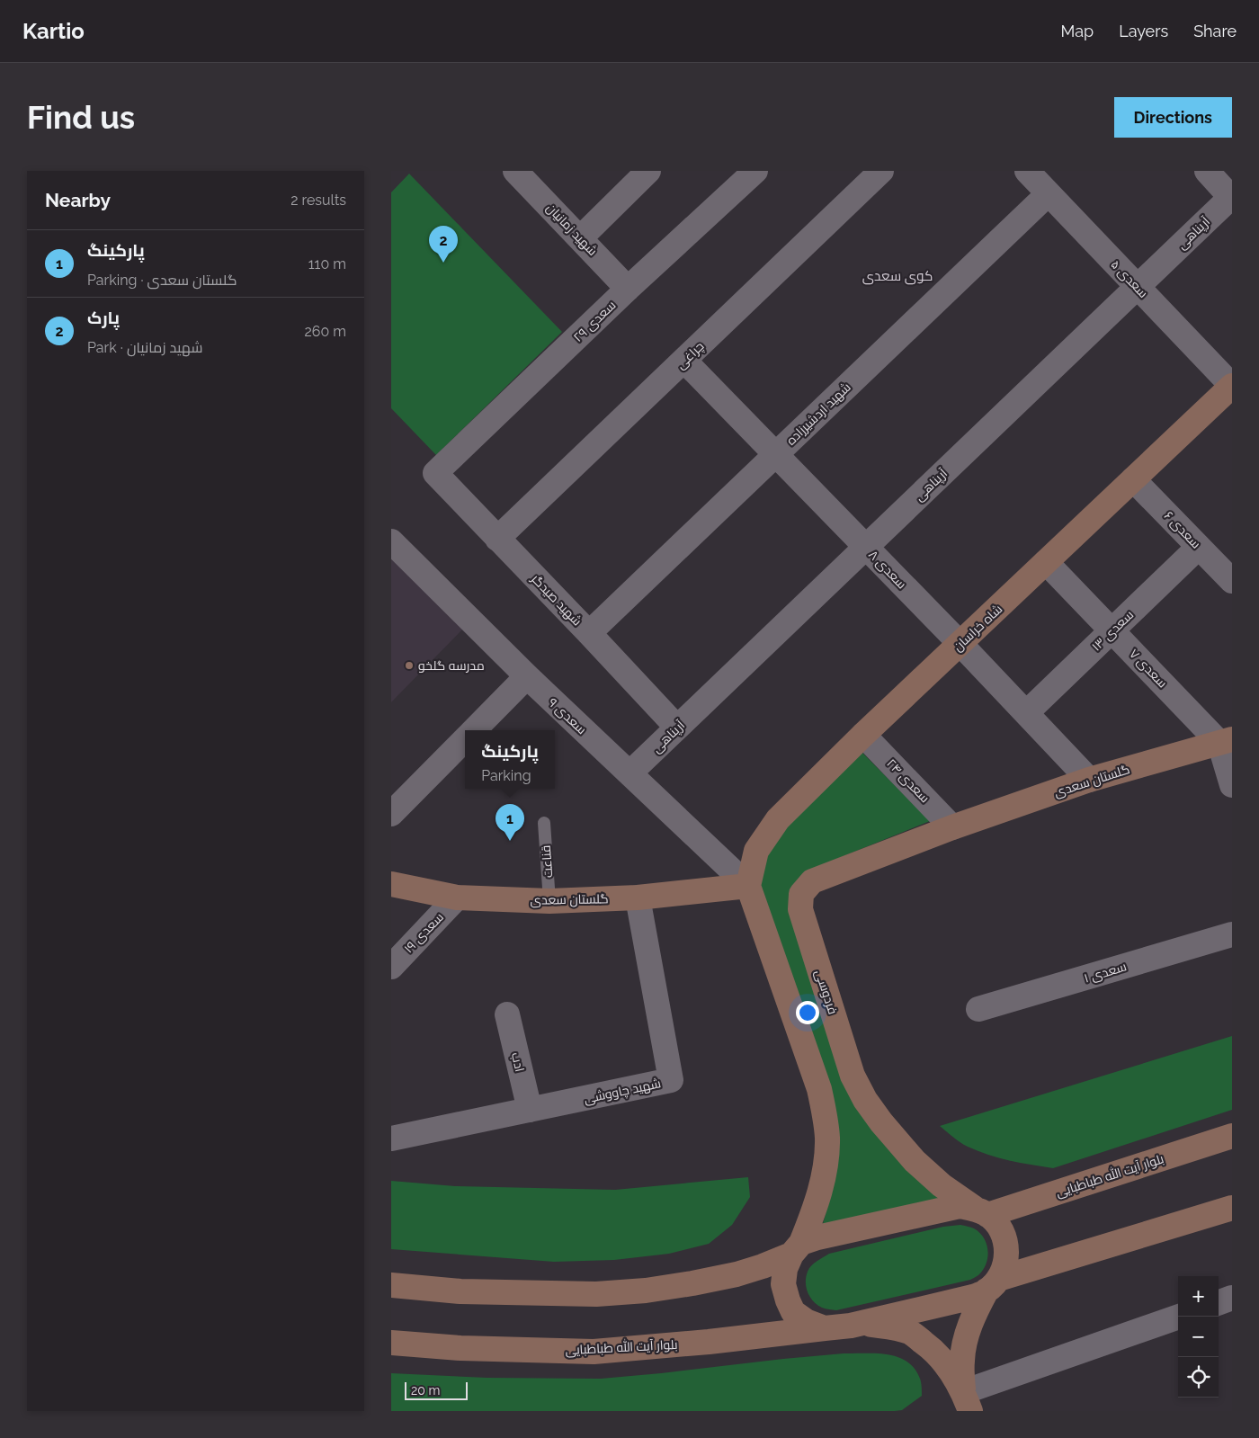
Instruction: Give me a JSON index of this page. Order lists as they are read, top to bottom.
{
  "streets": {
    "main road": [
      "شاه خراسان",
      "گلستان سعدی",
      "فردوسی",
      "بلوار آیت الله طباطبایی"
    ],
    "street": [
      "شهید زمانیان",
      "آرپناهی",
      "سعدی ۵",
      "سعدی ۲۹",
      "چراغی",
      "شهید اردشیرزاده",
      "سعدی ۶",
      "سعدی ۸",
      "شهید صیدگر",
      "سعدی ۱۳",
      "سعدی ۷",
      "سعدی ۹",
      "سعدی ۲۴",
      "سعدی ۱۹",
      "سعدی ۱",
      "ادب",
      "شهید چاووشی"
    ],
    "lane": ["قناعت"]
  },
  "crossings": [
    ["شهید زمانیان", "سعدی ۲۹"],
    ["آرپناهی", "سعدی ۵"],
    ["آرپناهی", "سعدی ۸"],
    ["آرپناهی", "شهید صیدگر"],
    ["آرپناهی", "سعدی ۹"],
    ["سعدی ۵", "شهید اردشیرزاده"],
    ["سعدی ۵", "شاه خراسان"],
    ["سعدی ۲۹", "شهید صیدگر"],
    ["چراغی", "سعدی ۸"],
    ["چراغی", "شهید صیدگر"],
    ["شهید اردشیرزاده", "سعدی ۸"],
    ["شهید اردشیرزاده", "شهید صیدگر"],
    ["سعدی ۶", "شاه خراسان"],
    ["سعدی ۶", "سعدی ۱۳"],
    ["سعدی ۸", "شاه خراسان"],
    ["سعدی ۸", "سعدی ۱۳"],
    ["سعدی ۸", "گلستان سعدی"],
    ["شاه خراسان", "سعدی ۷"],
    ["شاه خراسان", "سعدی ۹"],
    ["شاه خراسان", "سعدی ۲۴"],
    ["شاه خراسان", "گلستان سعدی"],
    ["سعدی ۱۳", "سعدی ۷"],
    ["سعدی ۷", "گلستان سعدی"],
    ["سعدی ۹", "گلستان سعدی"],
    ["سعدی ۲۴", "گلستان سعدی"],
    ["سعدی ۲۴", "فردوسی"],
    ["گلستان سعدی", "قناعت"],
    ["گلستان سعدی", "سعدی ۱۹"],
    ["گلستان سعدی", "فردوسی"],
    ["گلستان سعدی", "شهید چاووشی"],
    ["فردوسی", "بلوار آیت الله طباطبایی"],
    ["ادب", "شهید چاووشی"]
  ],
  "districts": ["کوی سعدی"],
  "places": ["مدرسه گلخو"],
  "scale_bar": "20 m",
  "page": {
    "header": "Kartio",
    "nav": ["Map", "Layers", "Share"],
    "buttons": "Directions",
    "title": "Find us",
    "heading": ["Nearby", "2 results"],
    "pins": ["2", "1"],
    "list": [
      {
        "mark": "1",
        "name": "پارکینگ",
        "note": "Parking · گلستان سعدی",
        "value": "110 m"
      },
      {
        "mark": "2",
        "name": "پارک",
        "note": "Park · شهید زمانیان",
        "value": "260 m"
      }
    ],
    "popup": ["پارکینگ", "Parking"],
    "map_buttons": ["+", "−"],
    "scale": "20 m"
  }
}
